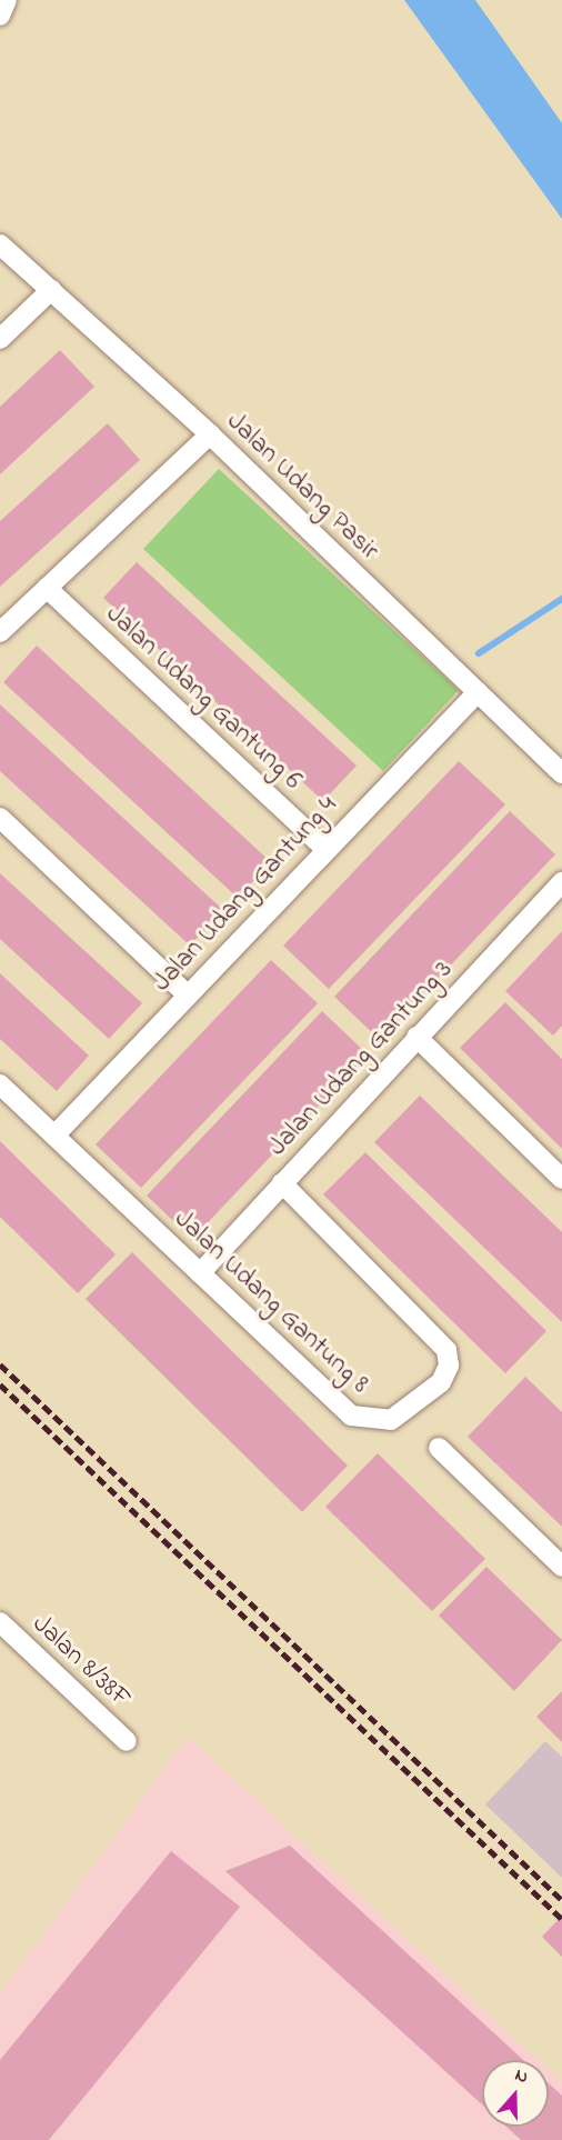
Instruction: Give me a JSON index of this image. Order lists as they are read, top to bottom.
{
  "streets": {
    "street": [
      "Jalan Udang Pasir",
      "Jalan Udang Gantung 6",
      "Jalan Udang Gantung 4",
      "Jalan Udang Gantung 3",
      "Jalan Udang Gantung 8",
      "Jalan 8/38F"
    ]
  },
  "crossings": [
    ["Jalan Udang Pasir", "Jalan Udang Gantung 4"],
    ["Jalan Udang Gantung 6", "Jalan Udang Gantung 4"],
    ["Jalan Udang Gantung 4", "Jalan Udang Gantung 8"],
    ["Jalan Udang Gantung 3", "Jalan Udang Gantung 8"]
  ],
  "north": "top"
}
